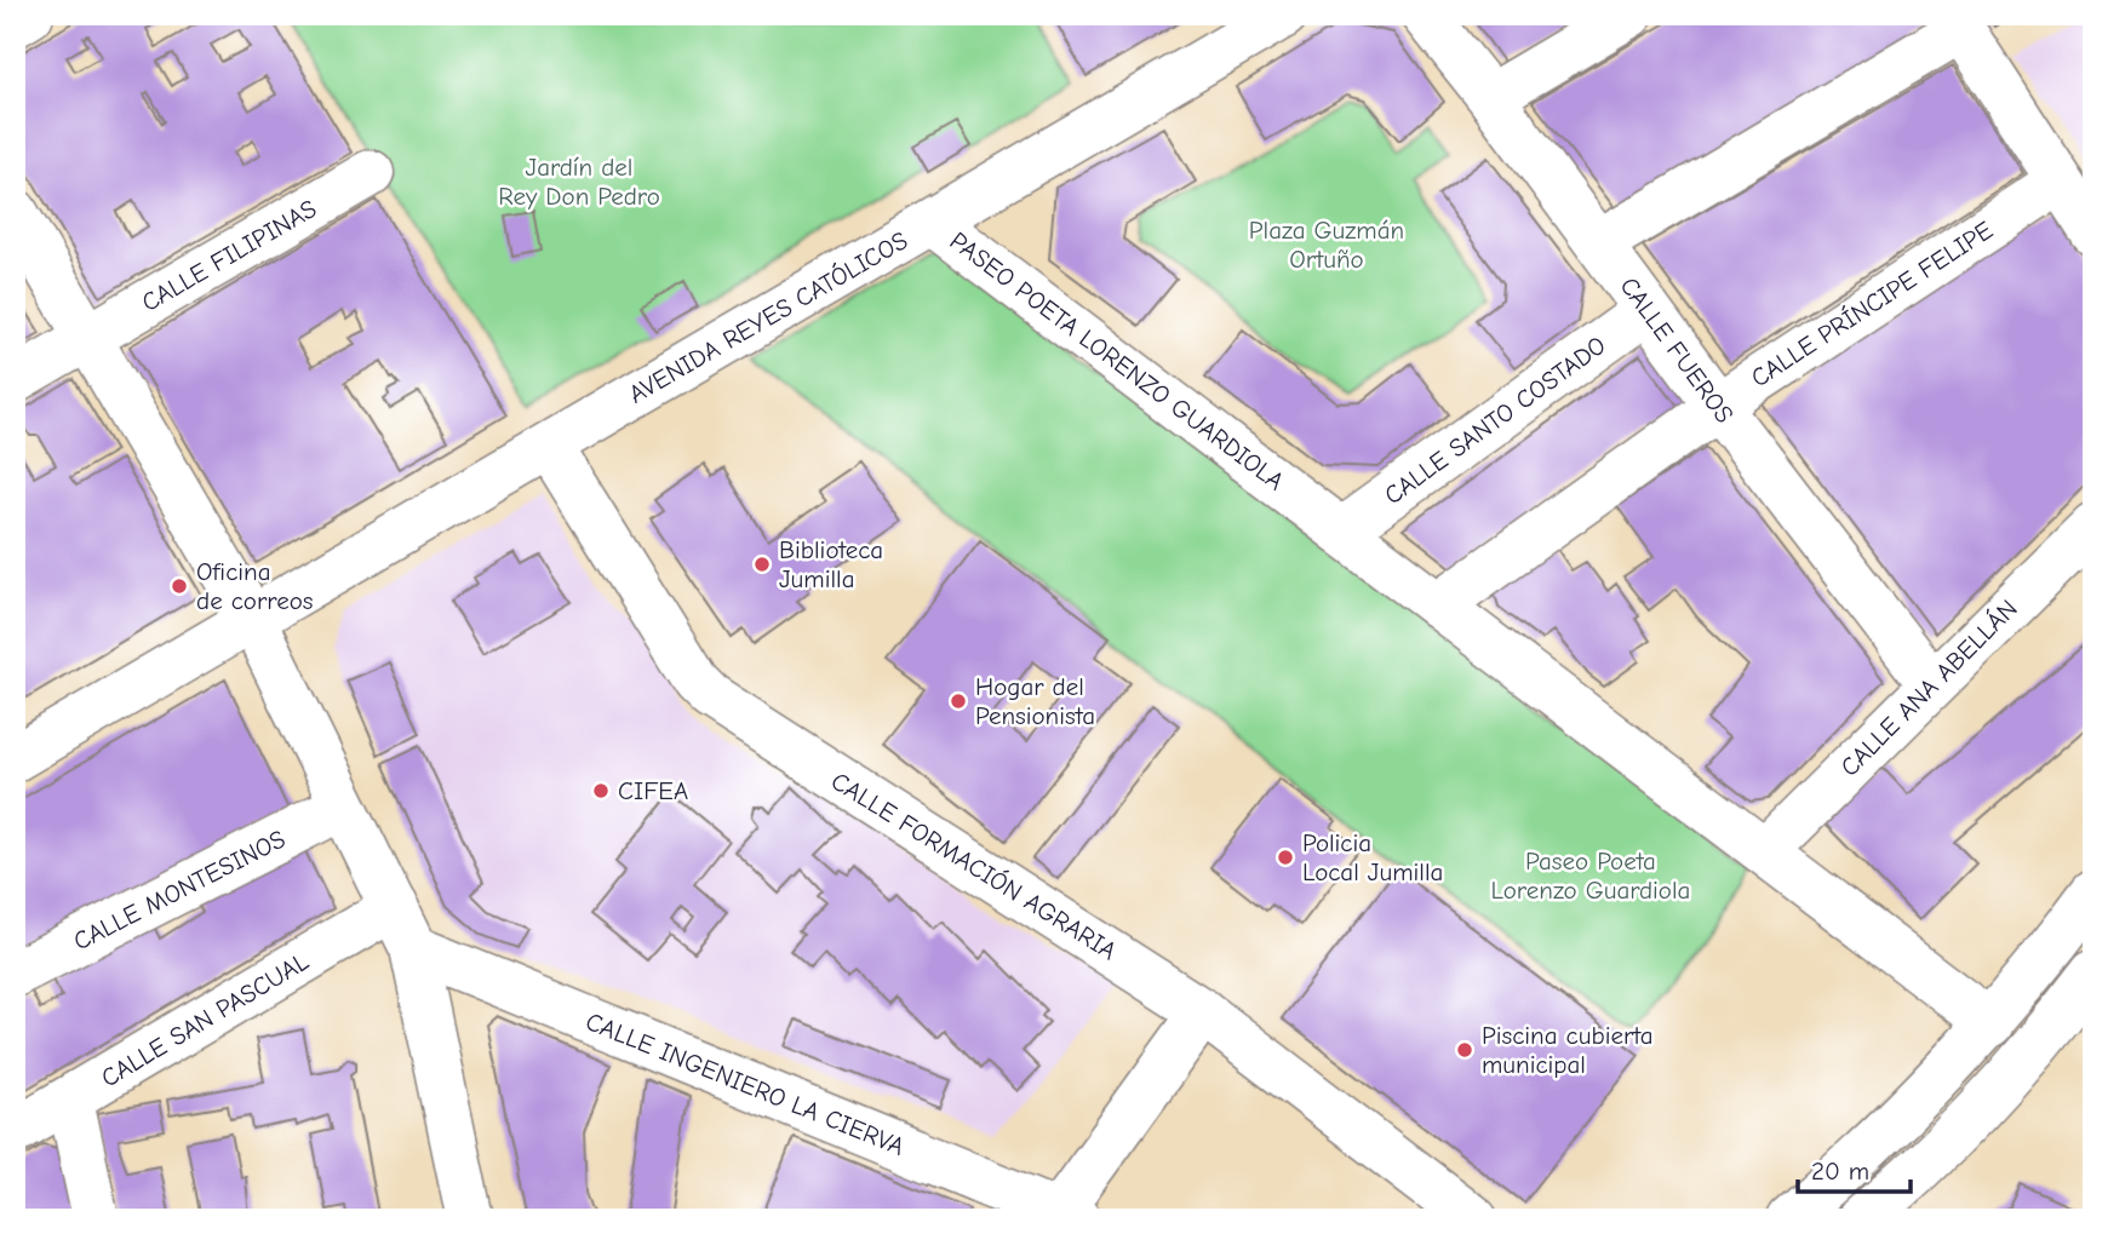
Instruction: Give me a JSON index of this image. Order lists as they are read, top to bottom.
{
  "streets": {
    "street": [
      "CALLE FILIPINAS",
      "CALLE PRÍNCIPE FELIPE",
      "AVENIDA REYES CATÓLICOS",
      "CALLE FUEROS",
      "PASEO POETA LORENZO GUARDIOLA",
      "CALLE SANTO COSTADO",
      "CALLE ANA ABELLÁN",
      "CALLE FORMACIÓN AGRARIA",
      "CALLE MONTESINOS",
      "CALLE SAN PASCUAL",
      "CALLE INGENIERO LA CIERVA"
    ]
  },
  "crossings": [
    ["CALLE PRÍNCIPE FELIPE", "CALLE FUEROS"],
    ["CALLE PRÍNCIPE FELIPE", "PASEO POETA LORENZO GUARDIOLA"],
    ["AVENIDA REYES CATÓLICOS", "PASEO POETA LORENZO GUARDIOLA"],
    ["AVENIDA REYES CATÓLICOS", "CALLE FORMACIÓN AGRARIA"],
    ["CALLE FUEROS", "CALLE SANTO COSTADO"],
    ["CALLE FUEROS", "CALLE ANA ABELLÁN"],
    ["PASEO POETA LORENZO GUARDIOLA", "CALLE SANTO COSTADO"],
    ["PASEO POETA LORENZO GUARDIOLA", "CALLE ANA ABELLÁN"]
  ],
  "parks": ["Jardín del Rey Don Pedro", "Plaza Guzmán Ortuño", "Paseo Poeta Lorenzo Guardiola"],
  "places": [
    "Biblioteca Jumilla",
    "Oficina de correos",
    "Hogar del Pensionista",
    "CIFEA",
    "Policia Local Jumilla",
    "Piscina cubierta municipal"
  ],
  "scale_bar": "20 m"
}
